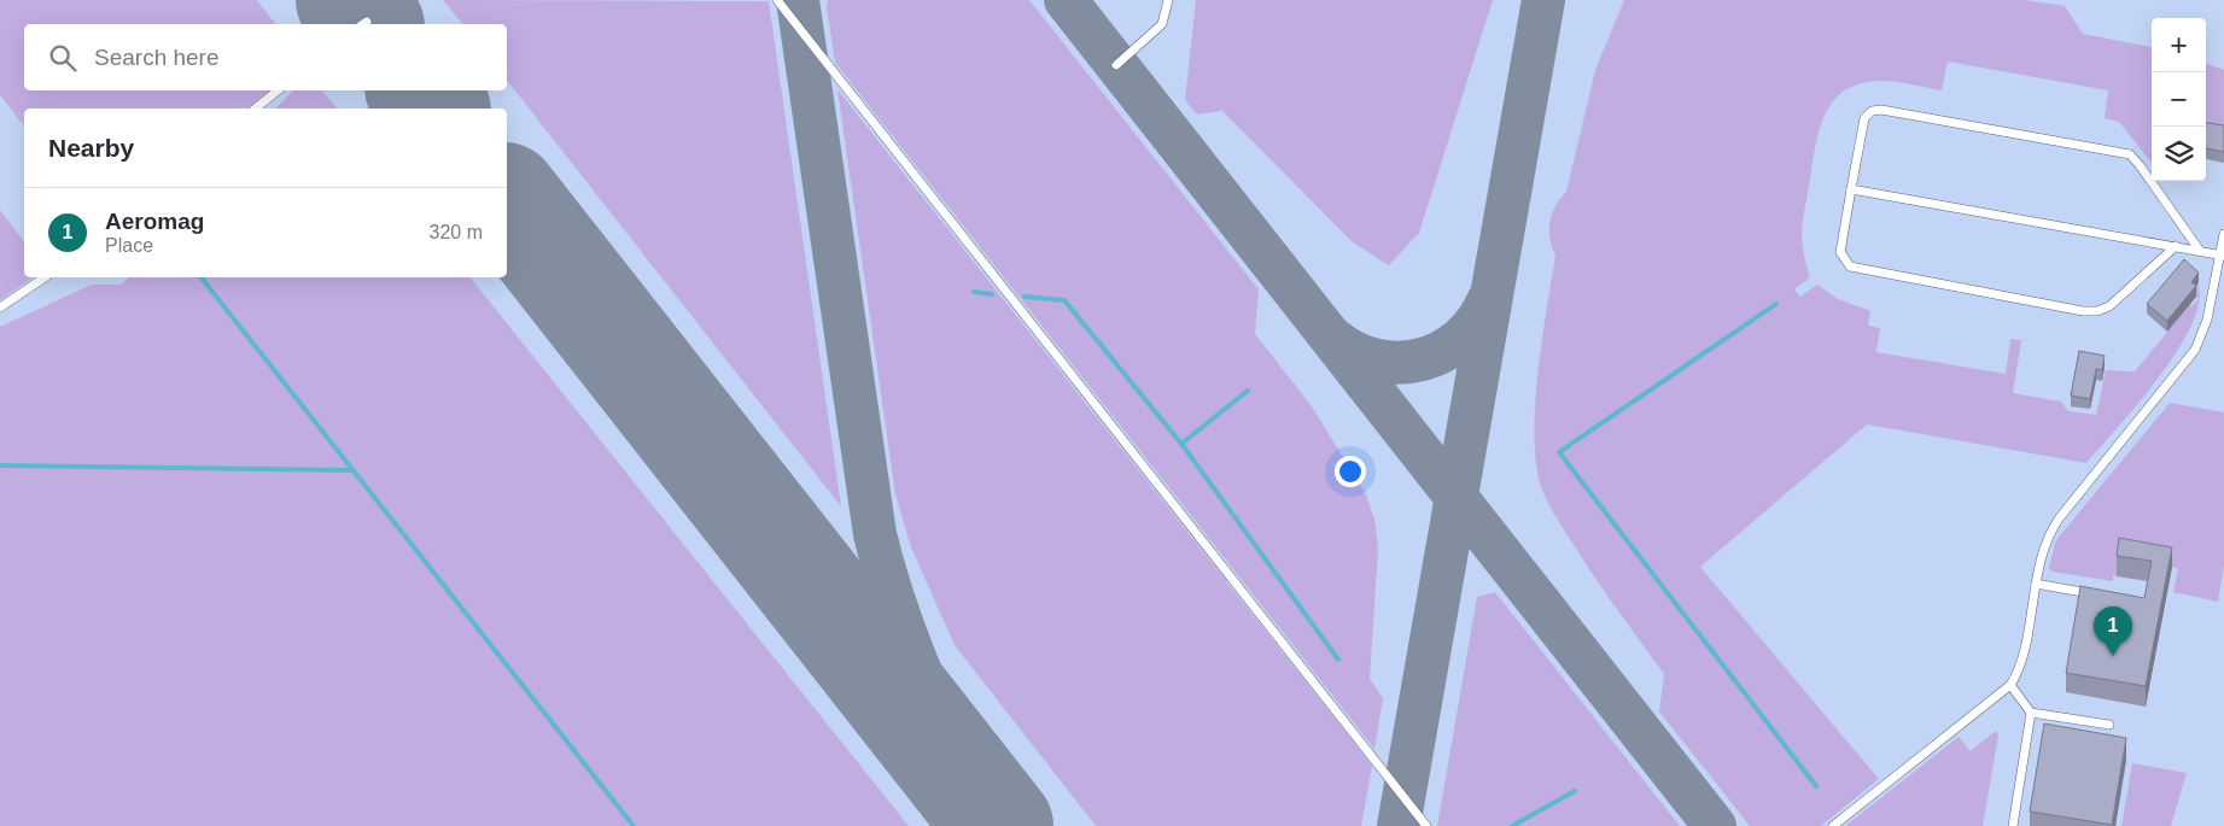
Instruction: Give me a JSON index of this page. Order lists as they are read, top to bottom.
{
  "page": {
    "map_buttons": ["+", "−"],
    "search": "Search here",
    "heading": "Nearby",
    "list": [
      {
        "mark": "1",
        "name": "Aeromag",
        "note": "Place",
        "value": "320 m"
      }
    ],
    "pins": "1"
  }
}
